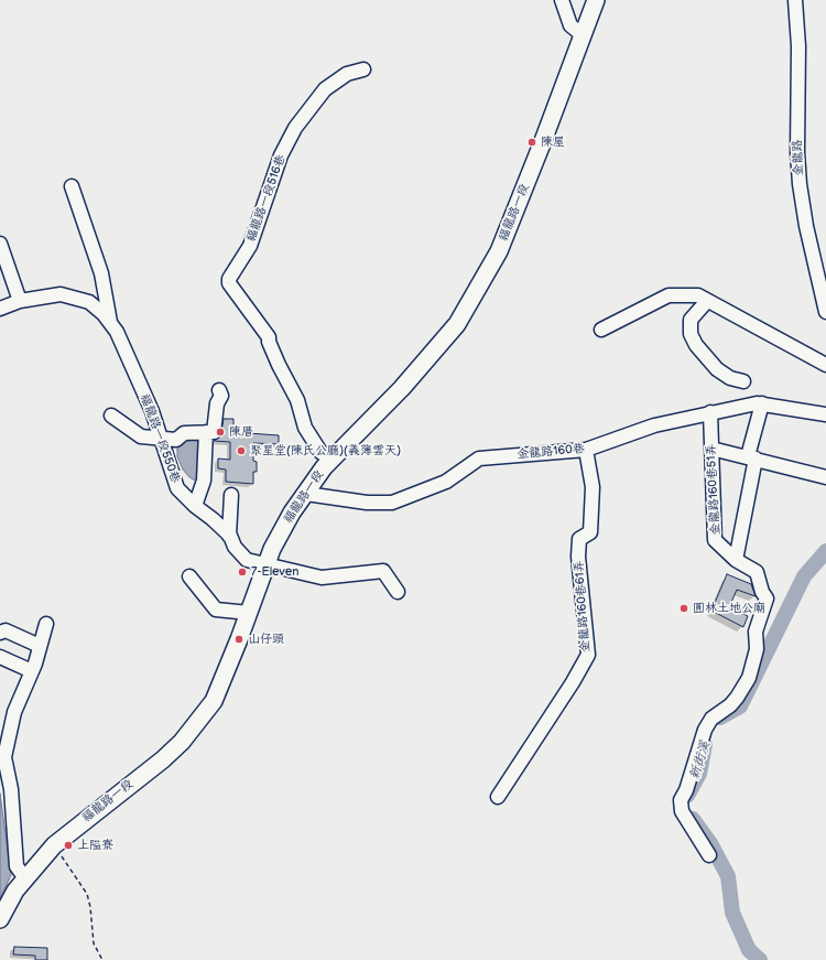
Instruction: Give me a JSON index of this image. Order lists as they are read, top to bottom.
{
  "streets": {
    "main road": ["福龍路一段"],
    "street": [
      "金龍路",
      "福龍路一段516巷",
      "福龍路一段550巷",
      "金龍路160巷",
      "金龍路160巷51弄",
      "金龍路160巷61弄"
    ]
  },
  "crossings": [
    ["福龍路一段516巷", "福龍路一段"],
    ["福龍路一段", "福龍路一段550巷"],
    ["福龍路一段", "金龍路160巷"],
    ["金龍路160巷", "金龍路160巷51弄"],
    ["金龍路160巷", "金龍路160巷61弄"]
  ],
  "water": ["新街溪"],
  "places": [
    "陳屋",
    "陳厝",
    "聚星堂(陳氏公廳)(義薄雲天)",
    "7-Eleven",
    "圓林土地公廟",
    "山仔頭",
    "上隘寮"
  ]
}
